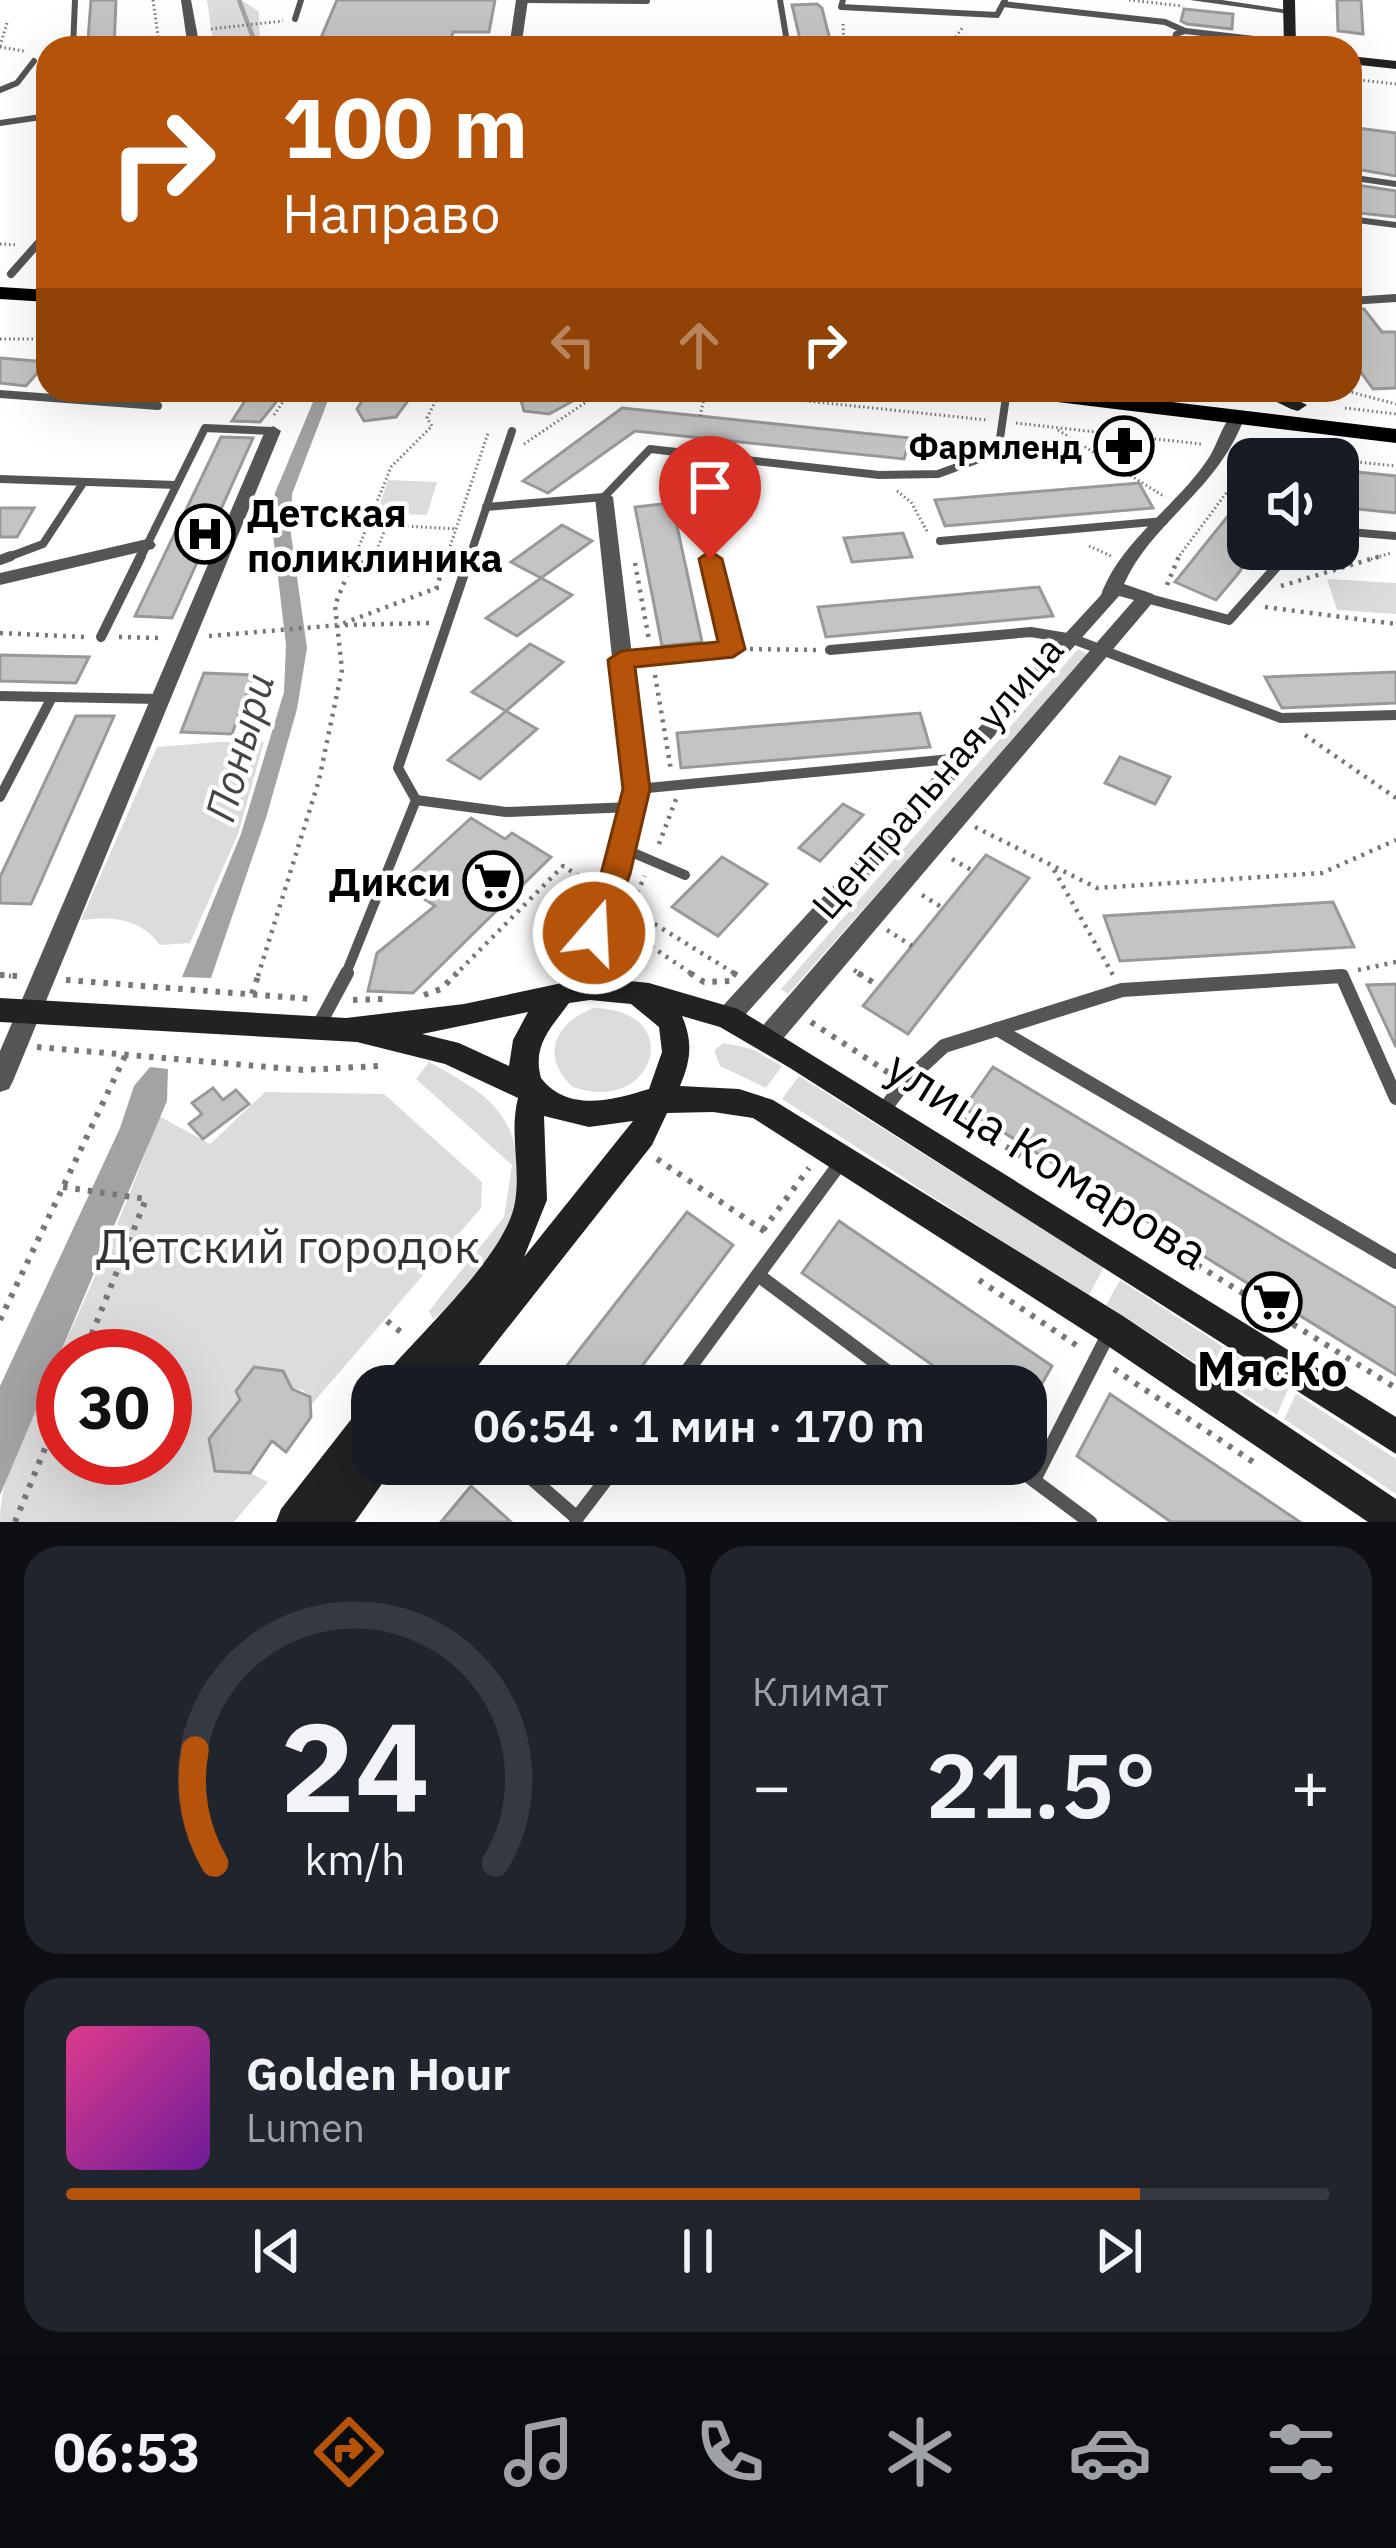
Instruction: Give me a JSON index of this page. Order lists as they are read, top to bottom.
{
  "streets": {
    "main road": ["улица Комарова"],
    "street": ["Центральная улица"]
  },
  "crossings": [
    ["Центральная улица", "улица Комарова"]
  ],
  "water": ["Поныри"],
  "parks": ["Детский городок"],
  "places": {
    "pharmacy": ["Фармленд"],
    "hospital": ["Детская поликлиника"],
    "supermarket": ["Дикси", "МясКо"]
  },
  "page": {
    "turn": ["100 m", "Направо"],
    "limit": "30",
    "trip": "06:54 · 1 мин · 170 m",
    "tile": "Климат",
    "heat": ["−", "21.5°", "+"],
    "song": ["Golden Hour", "Lumen"],
    "tabs": "06:53",
    "gauge": ["24", "km/h"]
  }
}
